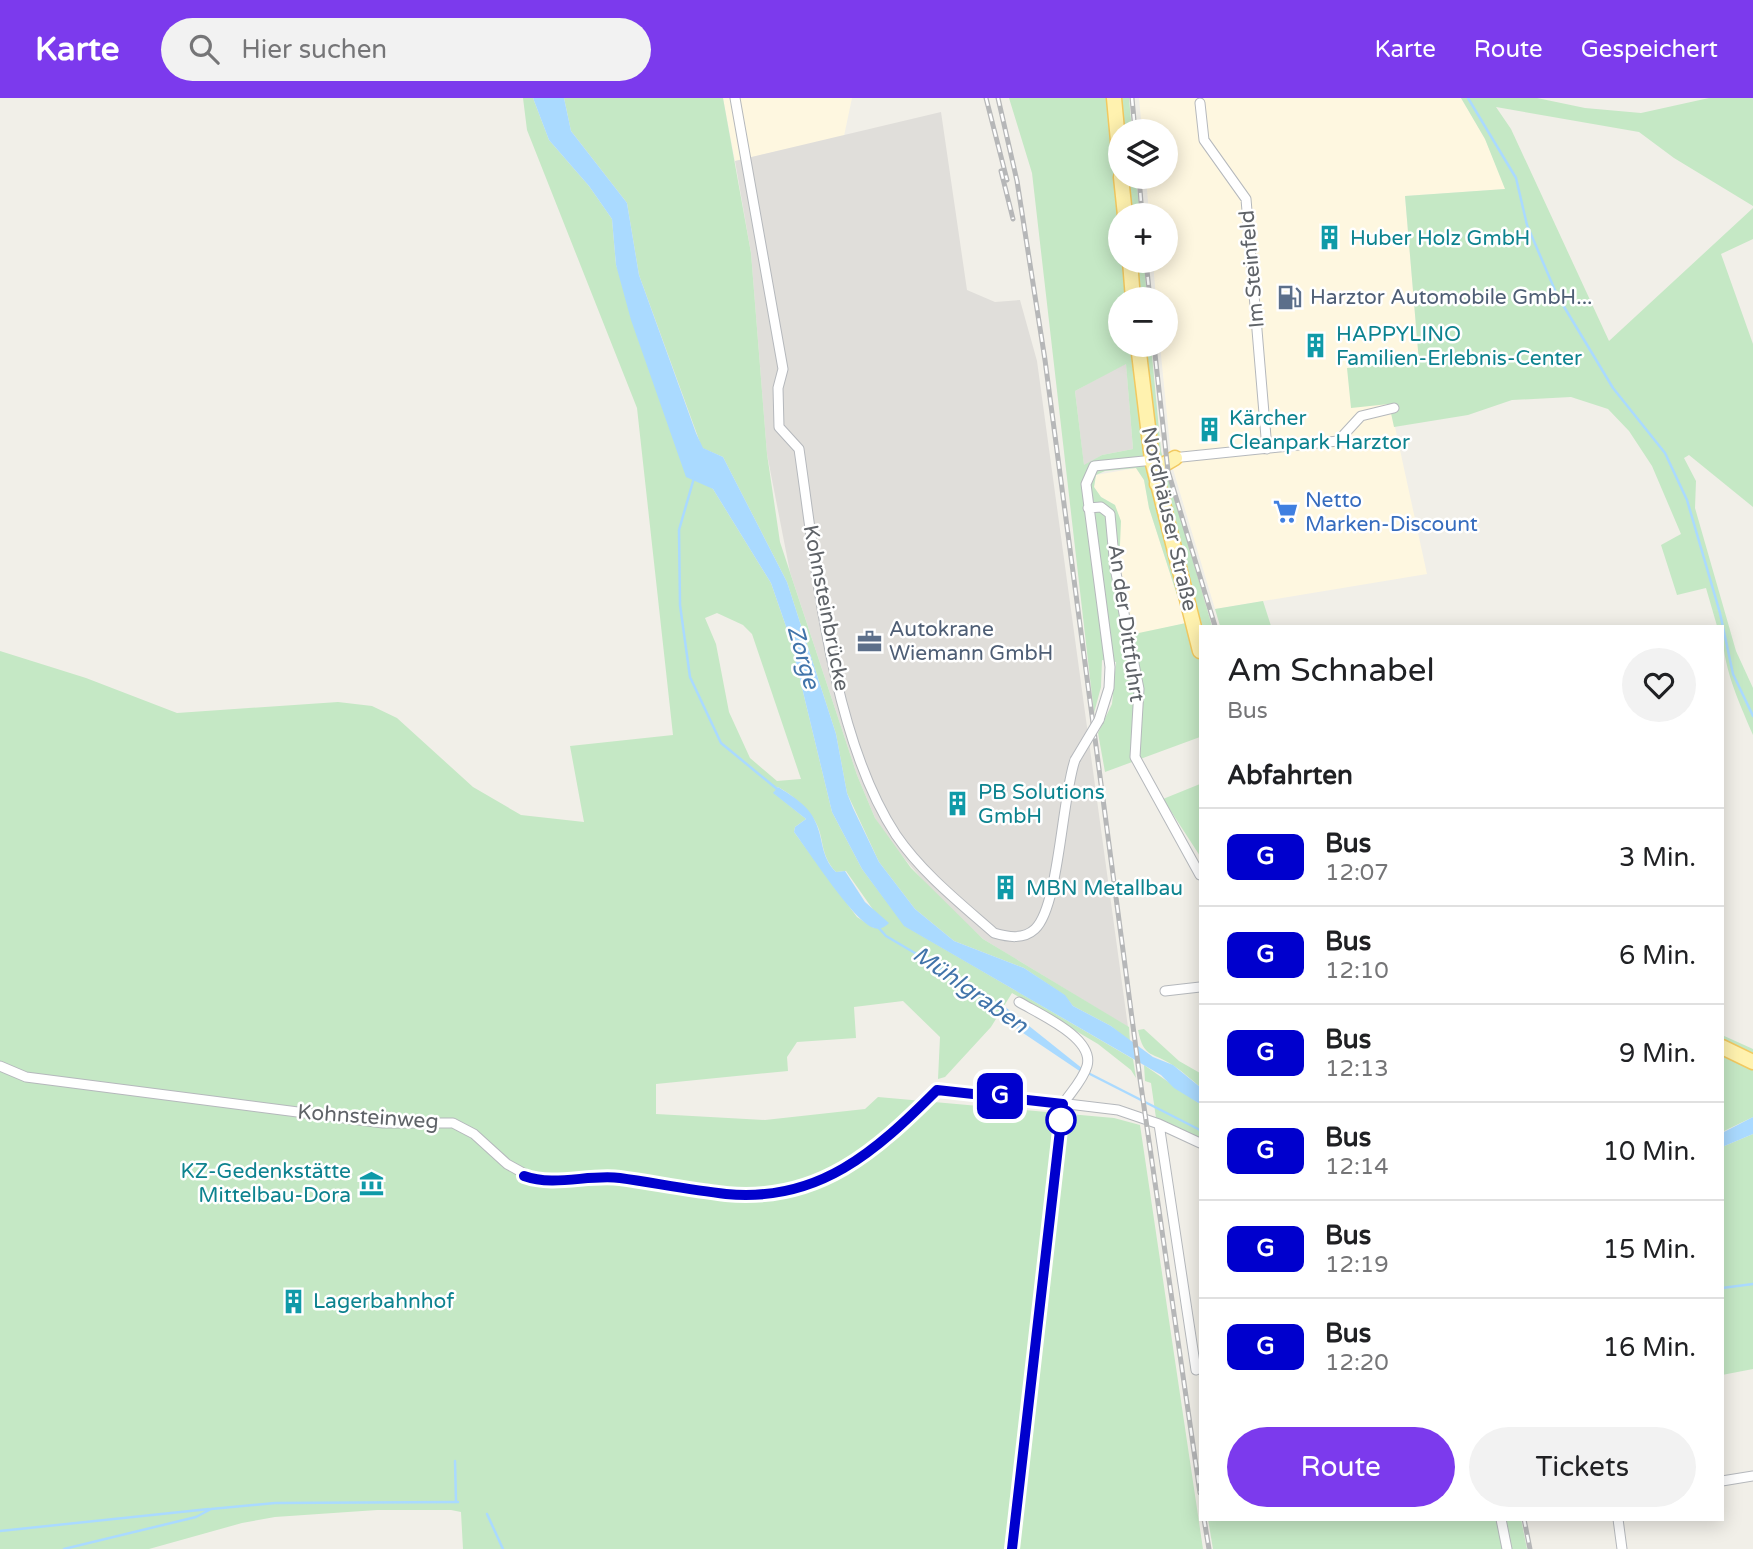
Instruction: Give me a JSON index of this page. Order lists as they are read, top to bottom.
{
  "streets": {
    "main road": ["Nordhäuser Straße"],
    "street": [
      "Im Steinfeld",
      "Kohnsteinbrücke",
      "An der Dittfuhrt",
      "Kohnsteinweg"
    ]
  },
  "crossings": [
    ["Nordhäuser Straße", "Kohnsteinbrücke"],
    ["Kohnsteinbrücke", "An der Dittfuhrt"]
  ],
  "water": ["Zorge", "Mühlgraben"],
  "places": {
    "building": [
      "Huber Holz GmbH",
      "HAPPYLINO Familien-Erlebnis-Center",
      "Kärcher Cleanpark Harztor",
      "PB Solutions GmbH",
      "MBN Metallbau",
      "Lagerbahnhof"
    ],
    "fuel station": ["Harztor Automobile GmbH..."],
    "supermarket": ["Netto Marken-Discount"],
    "office": ["Autokrane Wiemann GmbH"],
    "museum": ["KZ-Gedenkstätte Mittelbau-Dora"]
  },
  "lines": ["bus line G"],
  "page": {
    "header": "Karte",
    "search": "Hier suchen",
    "nav": ["Karte", "Route", "Gespeichert"],
    "on_map": "G",
    "map_buttons": ["+", "−"],
    "heading": [
      ["Am Schnabel", "Bus"],
      "Abfahrten"
    ],
    "list": [
      {
        "mark": "G",
        "name": "Bus",
        "note": "12:07",
        "value": "3 Min."
      },
      {
        "mark": "G",
        "name": "Bus",
        "note": "12:10",
        "value": "6 Min."
      },
      {
        "mark": "G",
        "name": "Bus",
        "note": "12:13",
        "value": "9 Min."
      },
      {
        "mark": "G",
        "name": "Bus",
        "note": "12:14",
        "value": "10 Min."
      },
      {
        "mark": "G",
        "name": "Bus",
        "note": "12:19",
        "value": "15 Min."
      },
      {
        "mark": "G",
        "name": "Bus",
        "note": "12:20",
        "value": "16 Min."
      }
    ],
    "buttons": ["Route", "Tickets"]
  }
}
